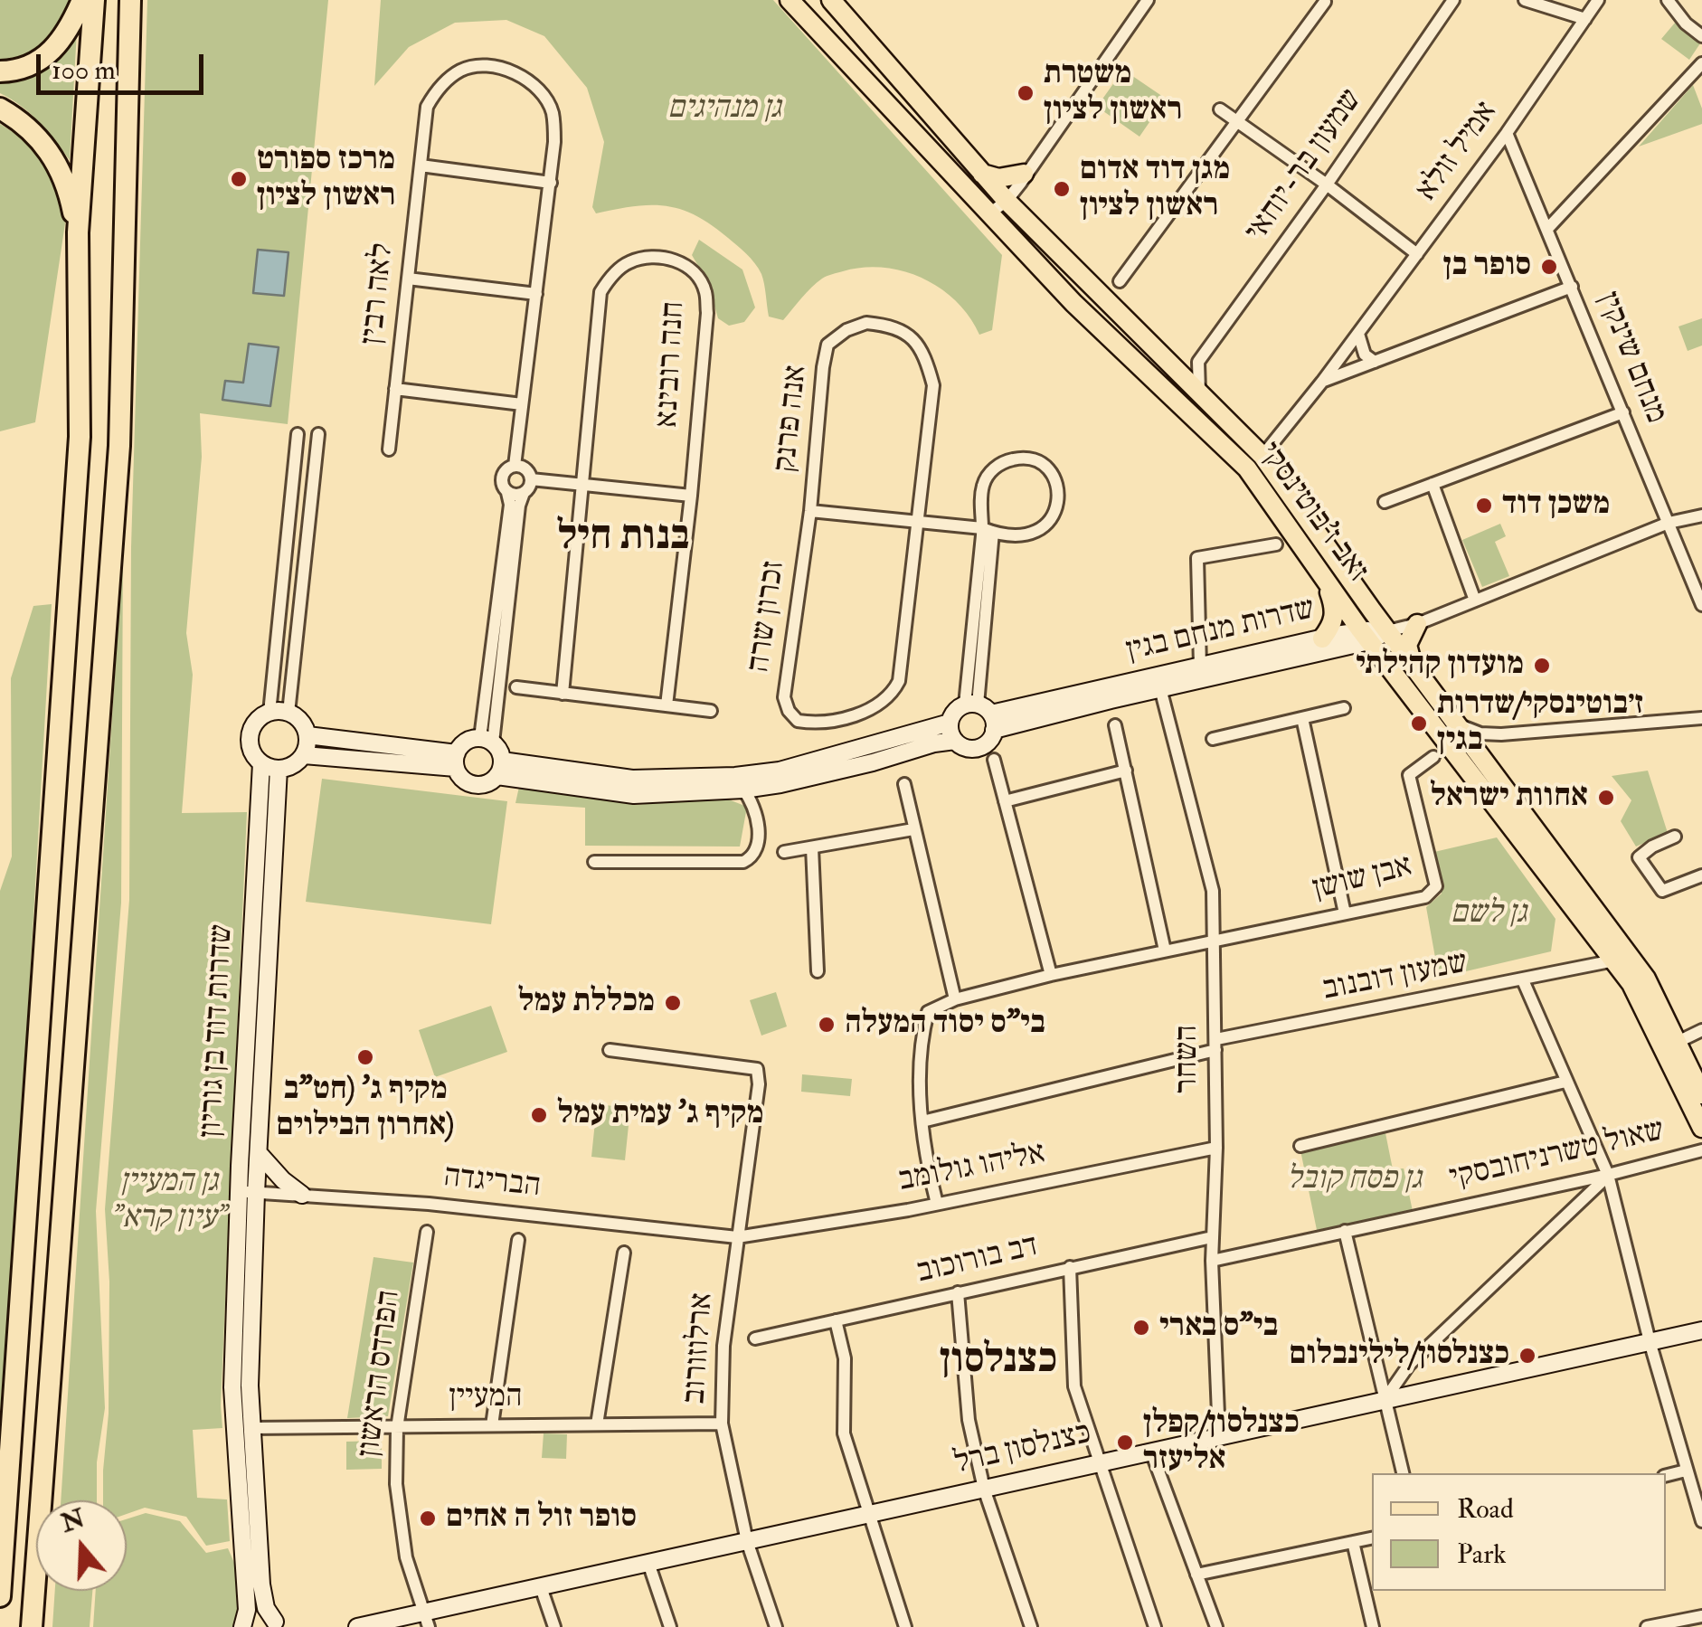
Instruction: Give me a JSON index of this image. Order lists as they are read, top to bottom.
{
  "streets": {
    "main road": ["זאב ז'בוטינסקי"],
    "street": [
      "אמיל זולא",
      "שמעון בר-יוחאי",
      "לאה רבין",
      "מנחם שינקין",
      "חנה רובינא",
      "אנה פרנק",
      "זכרון שרה",
      "שדרות מנחם בגין",
      "אבן שושן",
      "שמעון דובנוב",
      "שדרות דוד בן גוריון",
      "השחר",
      "שאול טשרניחובסקי",
      "אליהו גולומב",
      "הבריגדה",
      "דב בורוכוב",
      "ארלוזורוב",
      "הפרדס הראשון",
      "המעיין",
      "כצנלסון ברל"
    ]
  },
  "crossings": [
    ["אמיל זולא", "מנחם שינקין"],
    ["אמיל זולא", "זאב ז'בוטינסקי"],
    ["אנה פרנק", "זכרון שרה"],
    ["זאב ז'בוטינסקי", "שדרות מנחם בגין"],
    ["זאב ז'בוטינסקי", "שמעון דובנוב"],
    ["שדרות מנחם בגין", "השחר"],
    ["אבן שושן", "שמעון דובנוב"],
    ["אבן שושן", "השחר"],
    ["שמעון דובנוב", "השחר"],
    ["שדרות דוד בן גוריון", "הבריגדה"],
    ["שדרות דוד בן גוריון", "המעיין"],
    ["השחר", "שאול טשרניחובסקי"],
    ["השחר", "אליהו גולומב"],
    ["השחר", "דב בורוכוב"],
    ["השחר", "כצנלסון ברל"],
    ["אליהו גולומב", "הבריגדה"],
    ["אליהו גולומב", "ארלוזורוב"],
    ["הבריגדה", "ארלוזורוב"],
    ["ארלוזורוב", "המעיין"],
    ["ארלוזורוב", "כצנלסון ברל"],
    ["הפרדס הראשון", "המעיין"],
    ["הפרדס הראשון", "כצנלסון ברל"]
  ],
  "districts": ["בנות חיל", "כצנלסון"],
  "parks": [
    "גן מנהיגים",
    "גן לשם",
    "גן פסח קובל",
    "גן המעיין \"עיון קרא\""
  ],
  "places": [
    "משטרת ראשון לציון",
    "מרכז ספורט ראשון לציון",
    "מגן דוד אדום ראשון לציון",
    "סופר בן",
    "משכן דוד",
    "מועדון קהילתי",
    "ז׳בוטינסקי/שדרות בגין",
    "אחוות ישראל",
    "מכללת עמל",
    "בי\"ס יסוד המעלה",
    "מקיף ג' (חט\"ב אחרון הבילוים)",
    "מקיף ג' עמית עמל",
    "בי\"ס בארי",
    "כצנלסון/לילינבלום",
    "כצנלסון/קפלן אליעזר",
    "סופר זול ה אחים"
  ],
  "legend": ["Road", "Park"],
  "scale_bar": "100 m",
  "north": "top"
}
